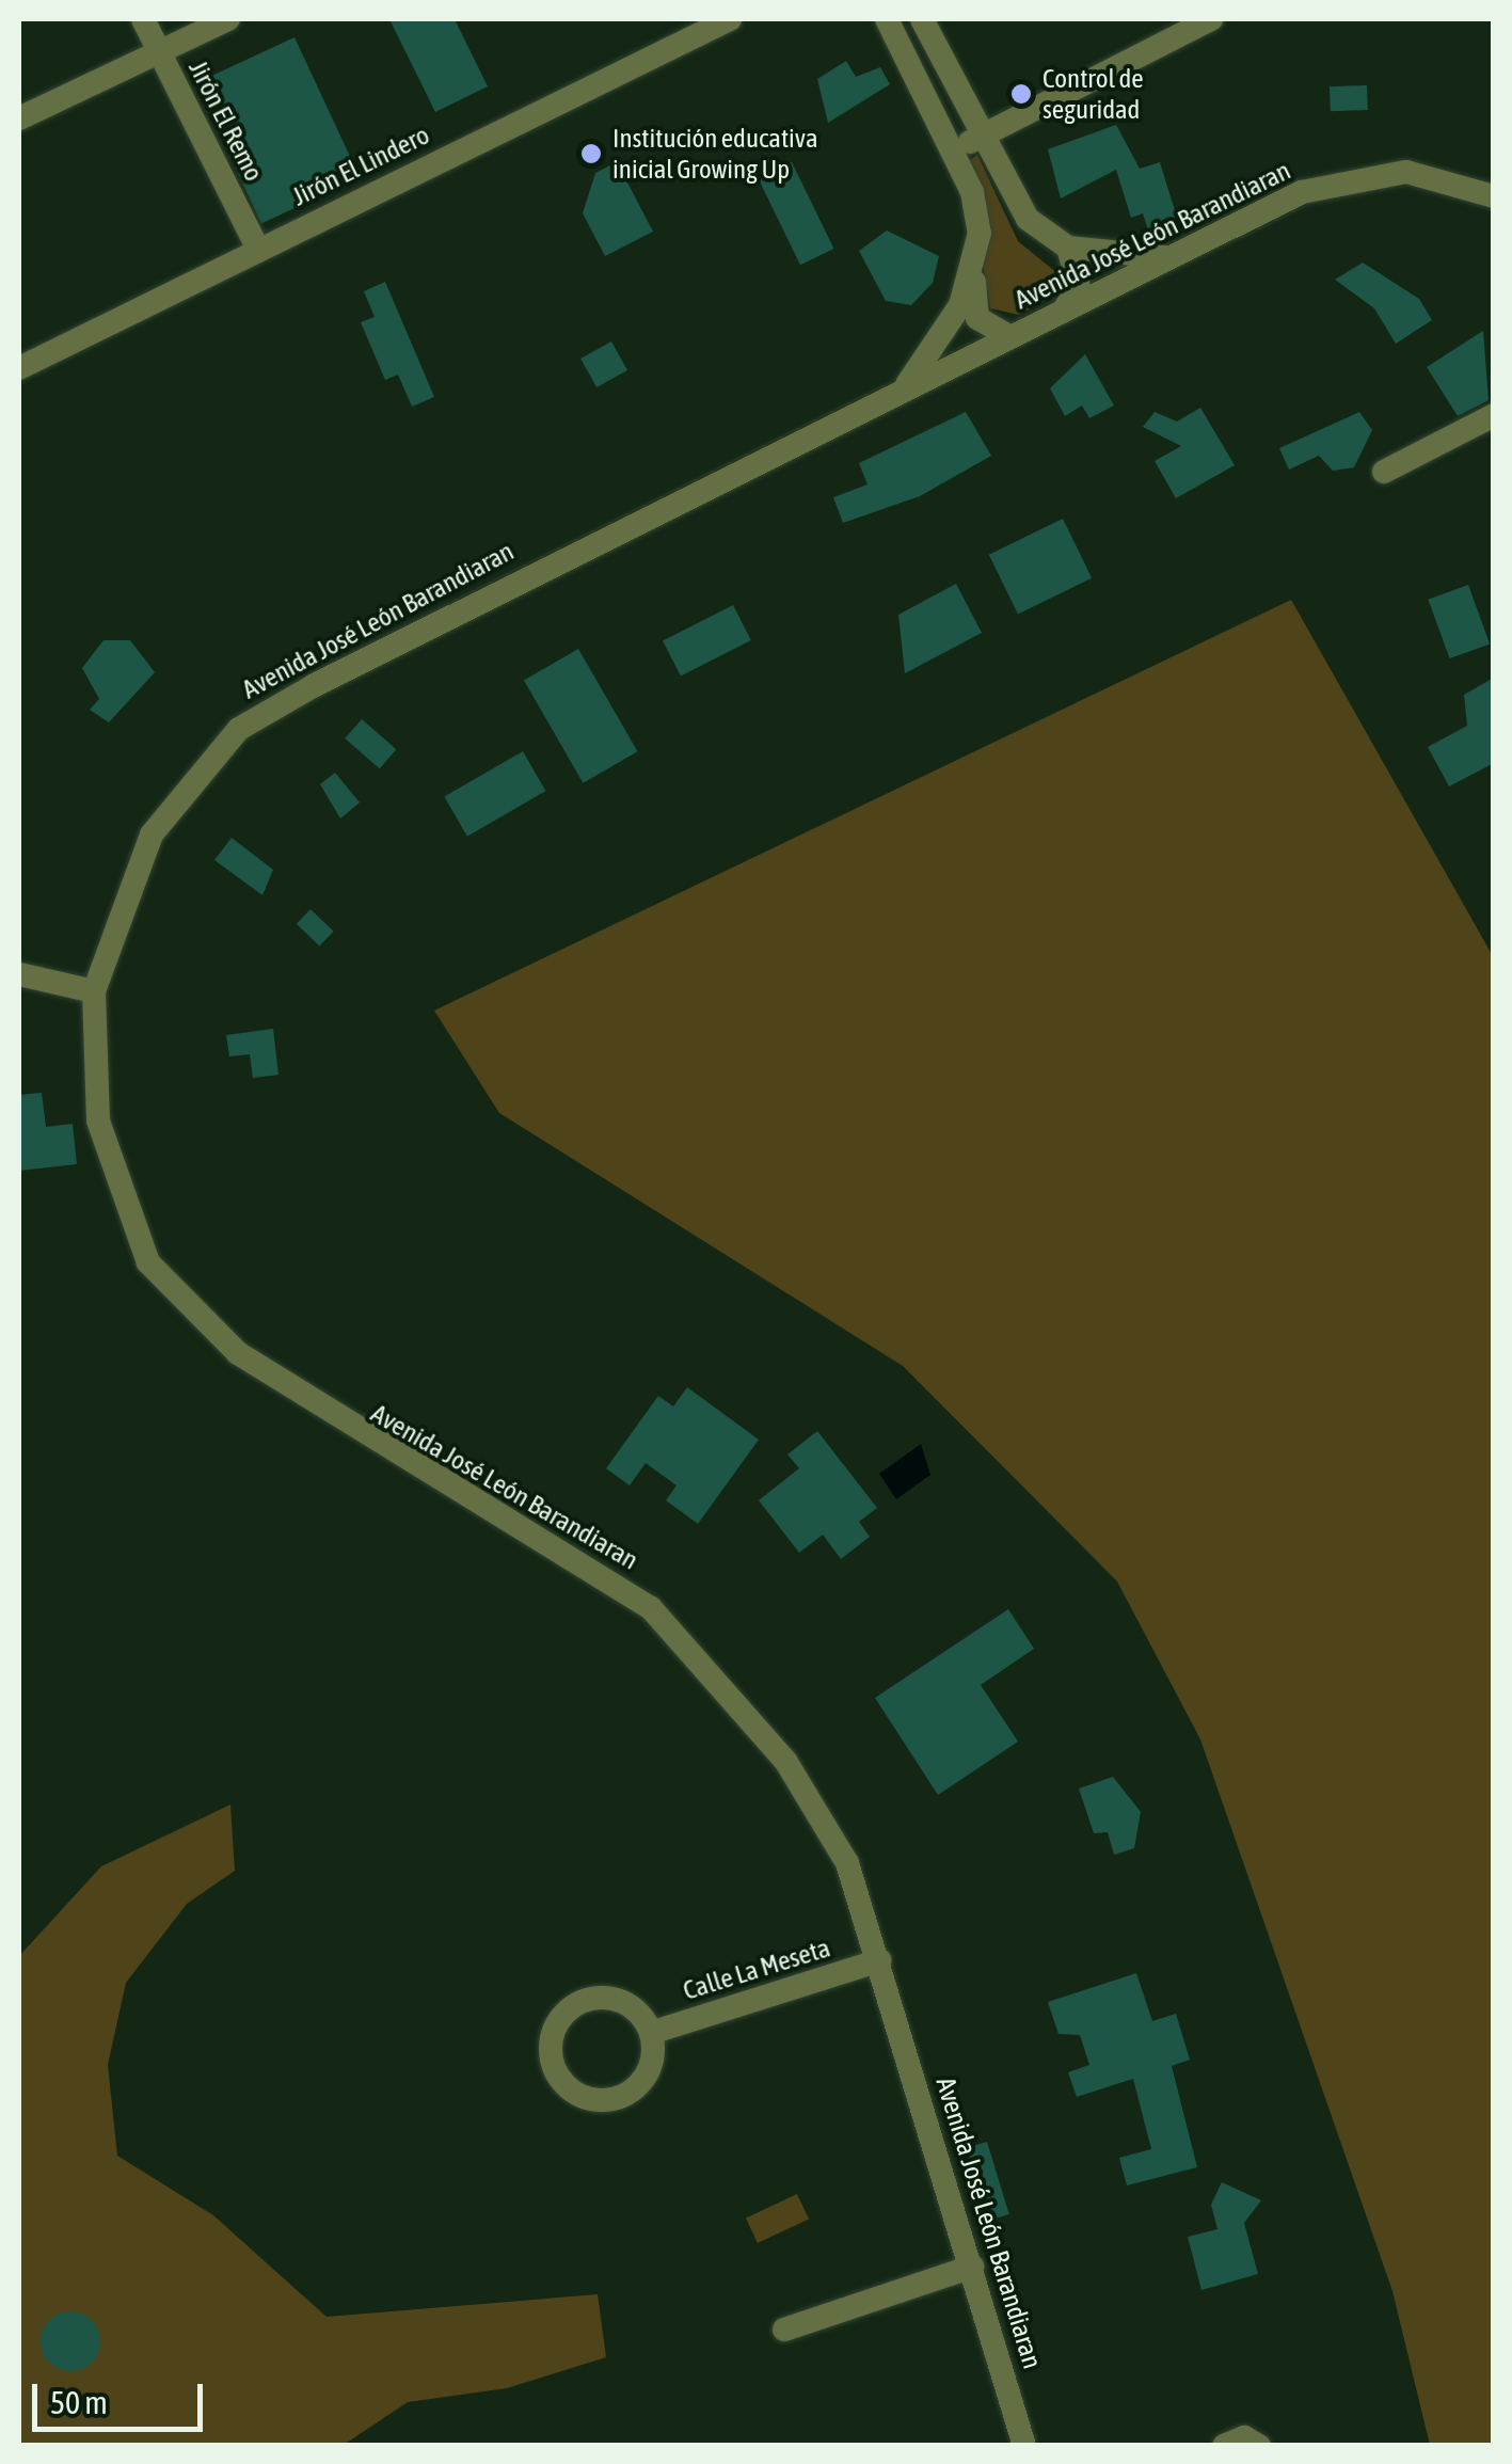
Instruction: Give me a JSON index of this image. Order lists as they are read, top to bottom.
{
  "streets": {
    "street": [
      "Jirón El Remo",
      "Jirón El Lindero",
      "Avenida José León Barandiaran",
      "Calle La Meseta"
    ]
  },
  "crossings": [
    ["Jirón El Remo", "Jirón El Lindero"],
    ["Avenida José León Barandiaran", "Calle La Meseta"]
  ],
  "places": ["Control de seguridad", "Institución educativa inicial Growing Up"],
  "scale_bar": "50 m"
}
